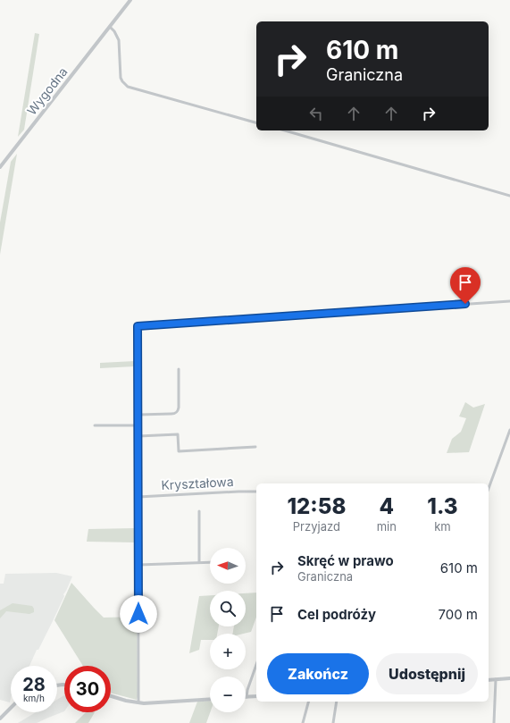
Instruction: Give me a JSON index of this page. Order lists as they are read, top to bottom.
{
  "streets": {
    "street": ["Wygodna", "Kryształowa"]
  },
  "north": "left",
  "page": {
    "turn": ["610 m", "Graniczna"],
    "eta": [
      "12:58",
      "Przyjazd",
      "4",
      "min",
      "1.3",
      "km"
    ],
    "list": [
      {
        "name": "Skręć w prawo",
        "note": "Graniczna",
        "value": "610 m"
      },
      {
        "name": "Cel podróży",
        "value": "700 m"
      }
    ],
    "map_buttons": ["+", "−"],
    "buttons": ["Zakończ", "Udostępnij"],
    "speed": "28 km/h",
    "limit": "30"
  }
}
